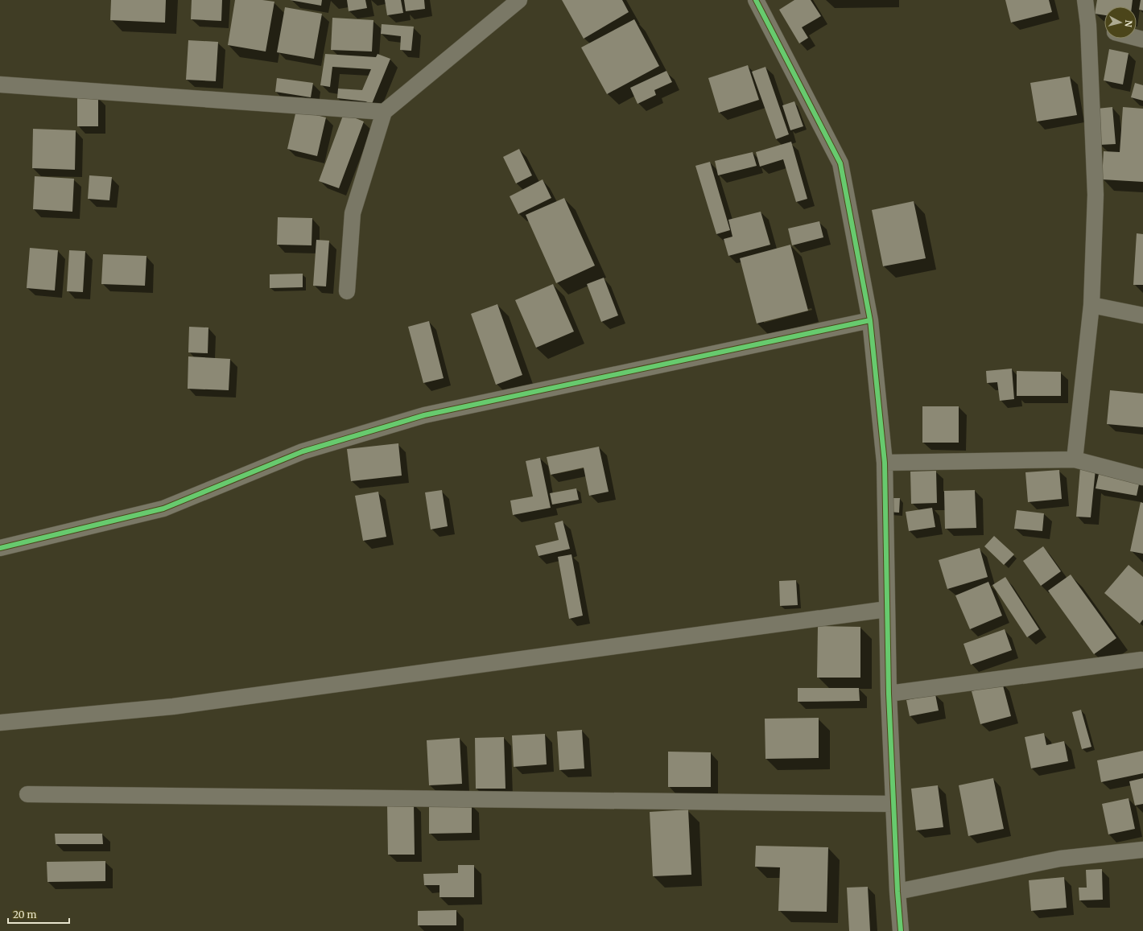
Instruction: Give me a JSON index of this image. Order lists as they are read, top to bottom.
{
  "scale_bar": "20 m",
  "north": "right"
}
